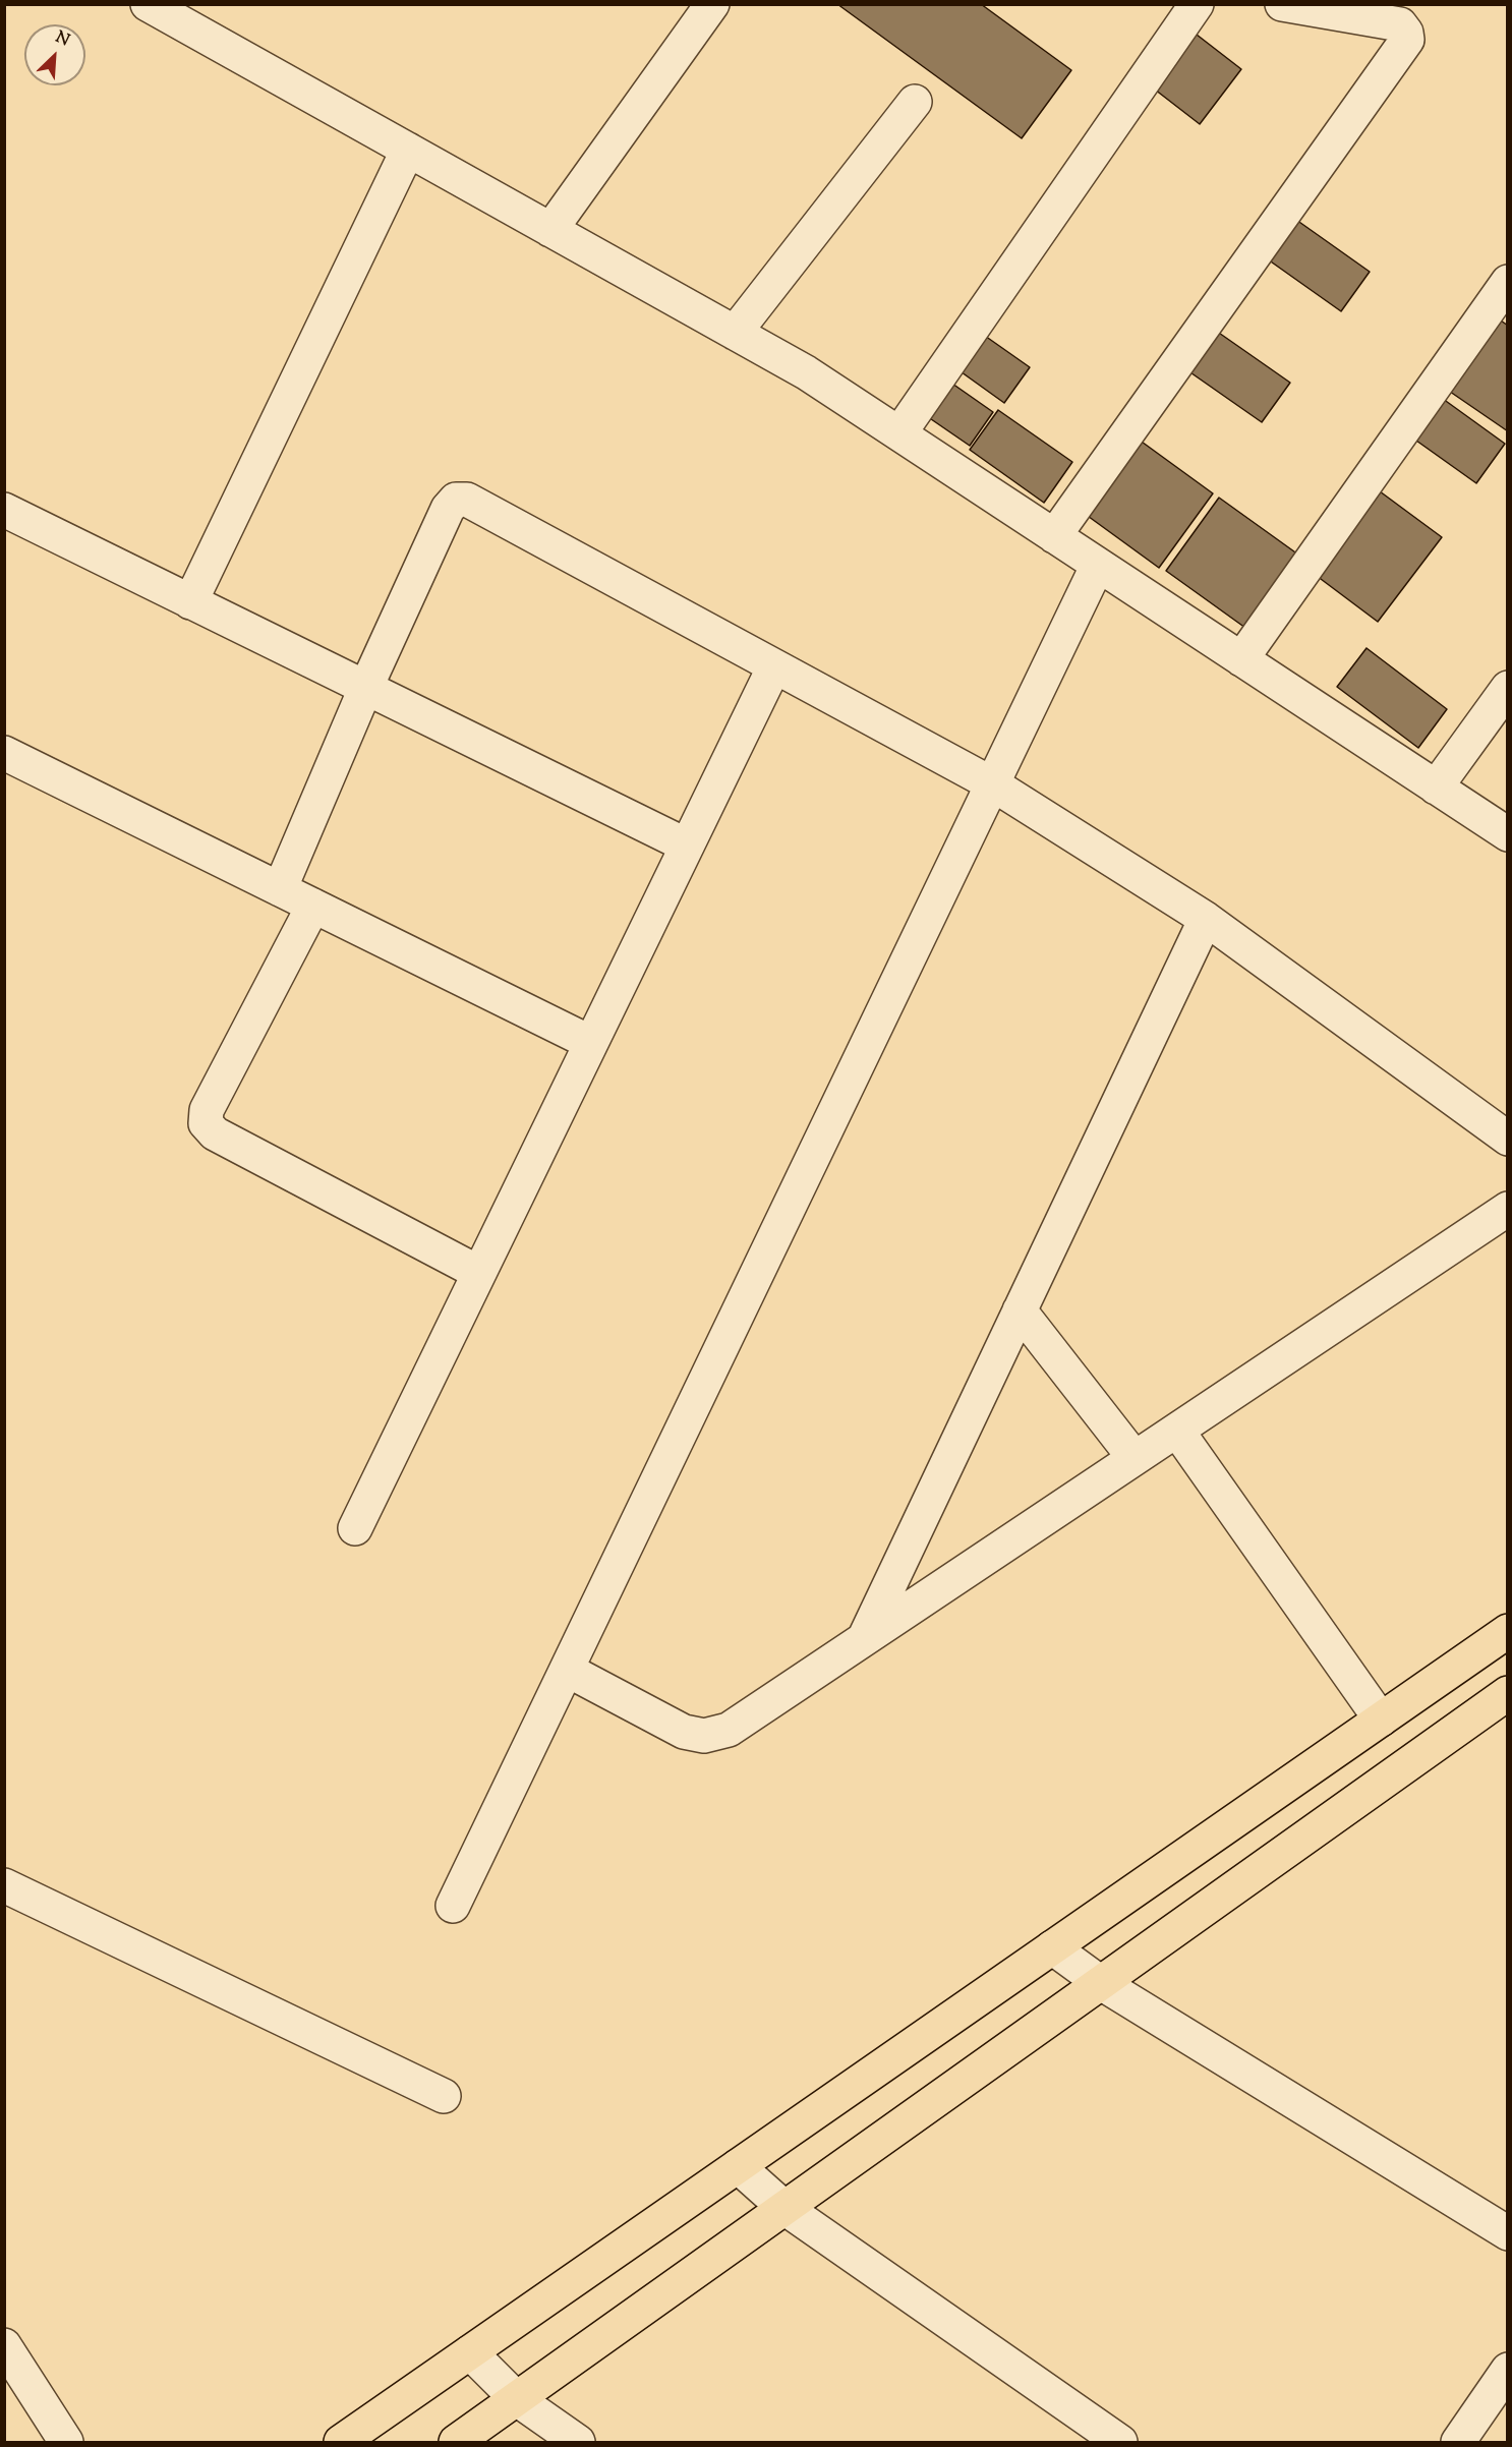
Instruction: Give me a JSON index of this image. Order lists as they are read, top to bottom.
{
  "north": "top right"
}
